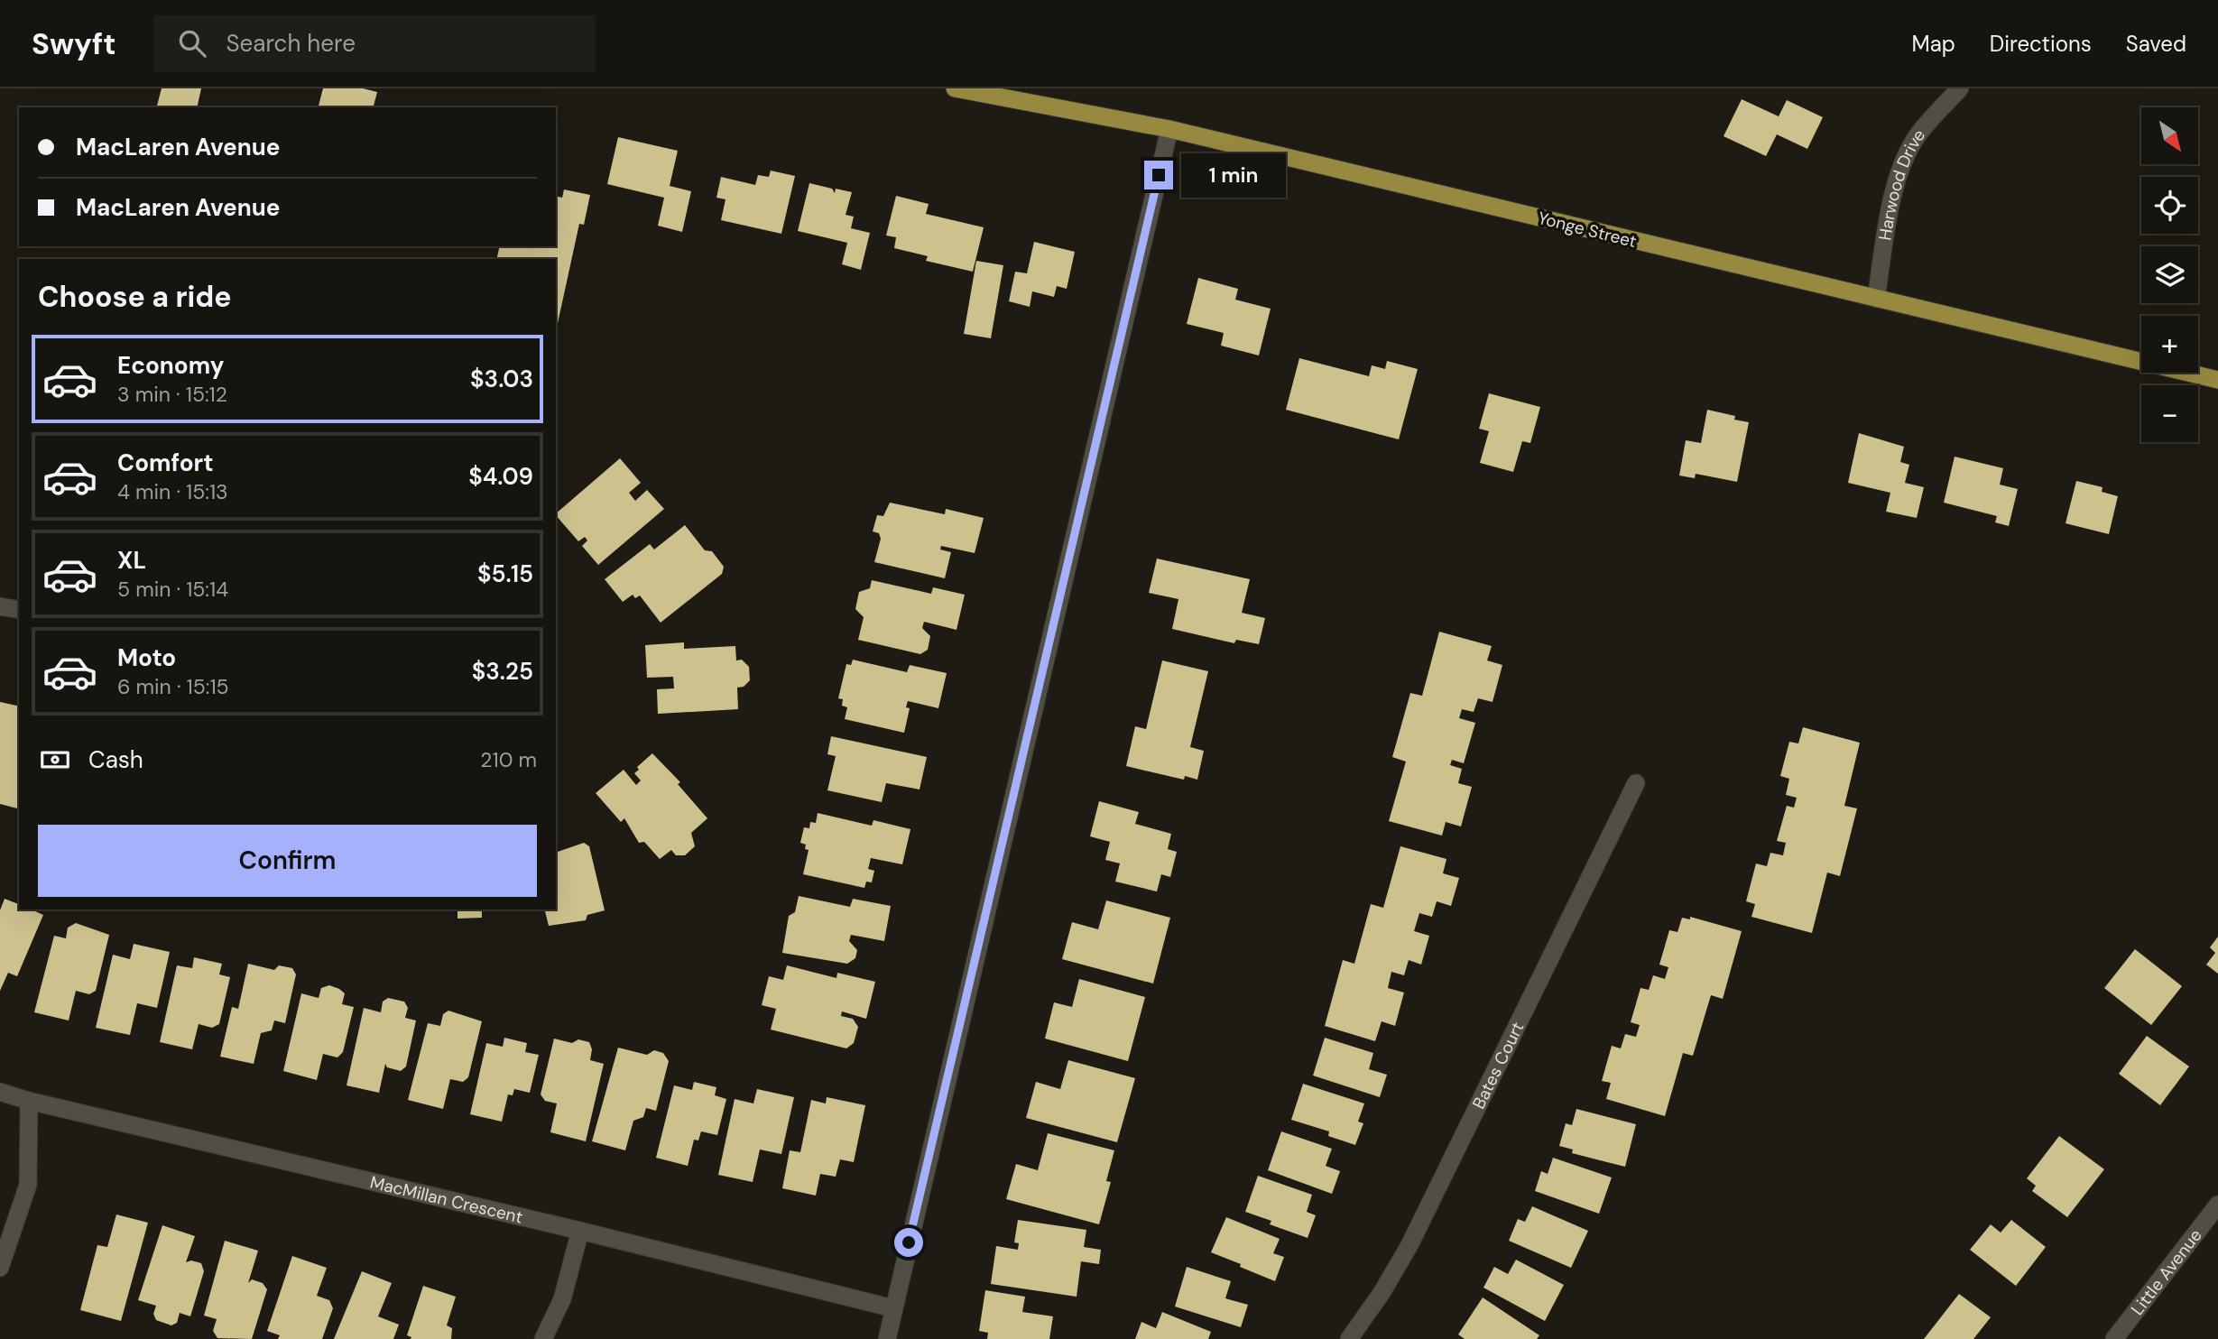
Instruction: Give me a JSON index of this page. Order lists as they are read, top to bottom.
{
  "streets": {
    "main road": ["Yonge Street"],
    "street": [
      "Harwood Drive",
      "Bates Court",
      "MacMillan Crescent",
      "Little Avenue"
    ]
  },
  "crossings": [
    ["Harwood Drive", "Yonge Street"]
  ],
  "north": "bottom right",
  "page": {
    "header": "Swyft",
    "search": "Search here",
    "nav": ["Map", "Directions", "Saved"],
    "map_buttons": ["+", "−"],
    "banner": ["MacLaren Avenue", "MacLaren Avenue"],
    "bubble": "1 min",
    "heading": "Choose a ride",
    "list": [
      {
        "name": "Economy",
        "note": "3 min · 15:12",
        "value": "$3.03"
      },
      {
        "name": "Comfort",
        "note": "4 min · 15:13",
        "value": "$4.09"
      },
      {
        "name": "XL",
        "note": "5 min · 15:14",
        "value": "$5.15"
      },
      {
        "name": "Moto",
        "note": "6 min · 15:15",
        "value": "$3.25"
      }
    ],
    "pay": ["Cash", "210 m"],
    "buttons": "Confirm"
  }
}
